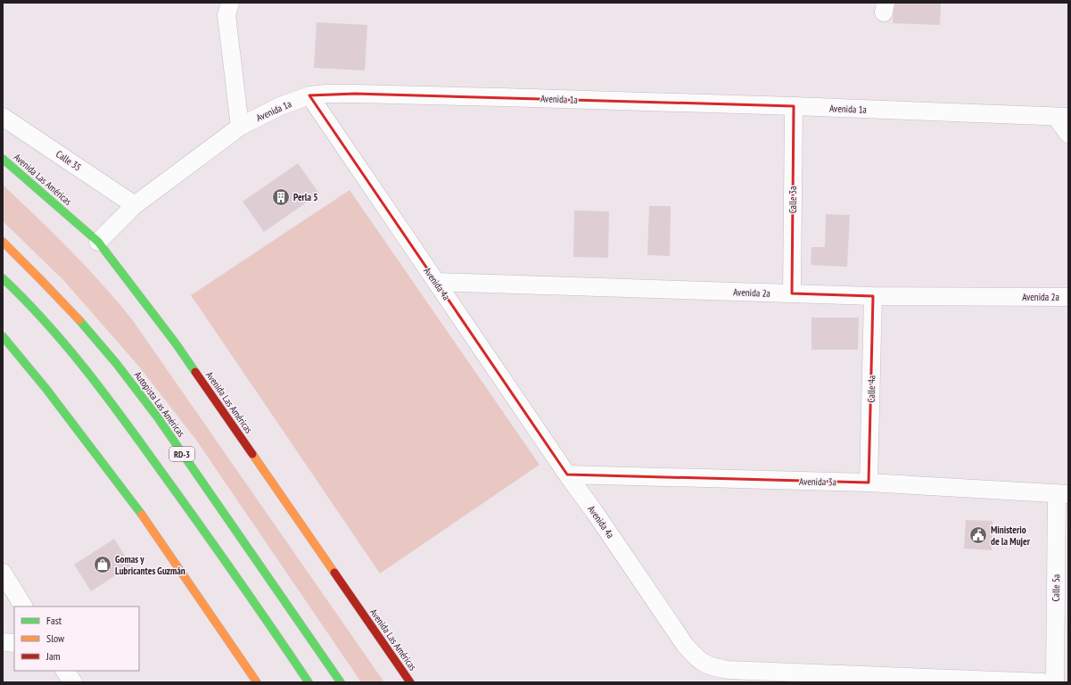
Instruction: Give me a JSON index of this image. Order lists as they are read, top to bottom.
{
  "streets": {
    "main road": ["Avenida Las Américas", "Autopista Las Américas", "RD-3"],
    "street": [
      "Avenida 1a",
      "Calle 35",
      "Calle 3a",
      "Avenida 4a",
      "Avenida 2a",
      "Calle 4a",
      "Avenida 3a",
      "Calle 5a"
    ]
  },
  "crossings": [
    ["Avenida 1a", "Calle 35"],
    ["Avenida 1a", "Avenida Las Américas"],
    ["Avenida 1a", "Calle 3a"],
    ["Avenida 1a", "Avenida 4a"],
    ["Calle 3a", "Avenida 2a"],
    ["Avenida 4a", "Avenida 2a"],
    ["Avenida 4a", "Avenida 3a"],
    ["Avenida 2a", "Calle 4a"],
    ["Calle 4a", "Avenida 3a"],
    ["Avenida 3a", "Calle 5a"]
  ],
  "places": {
    "building": ["Perla 5"],
    "public building": ["Ministerio de la Mujer"],
    "shop": ["Gomas y Lubricantes Guzmán"]
  },
  "legend": ["Fast", "Slow", "Jam"]
}
